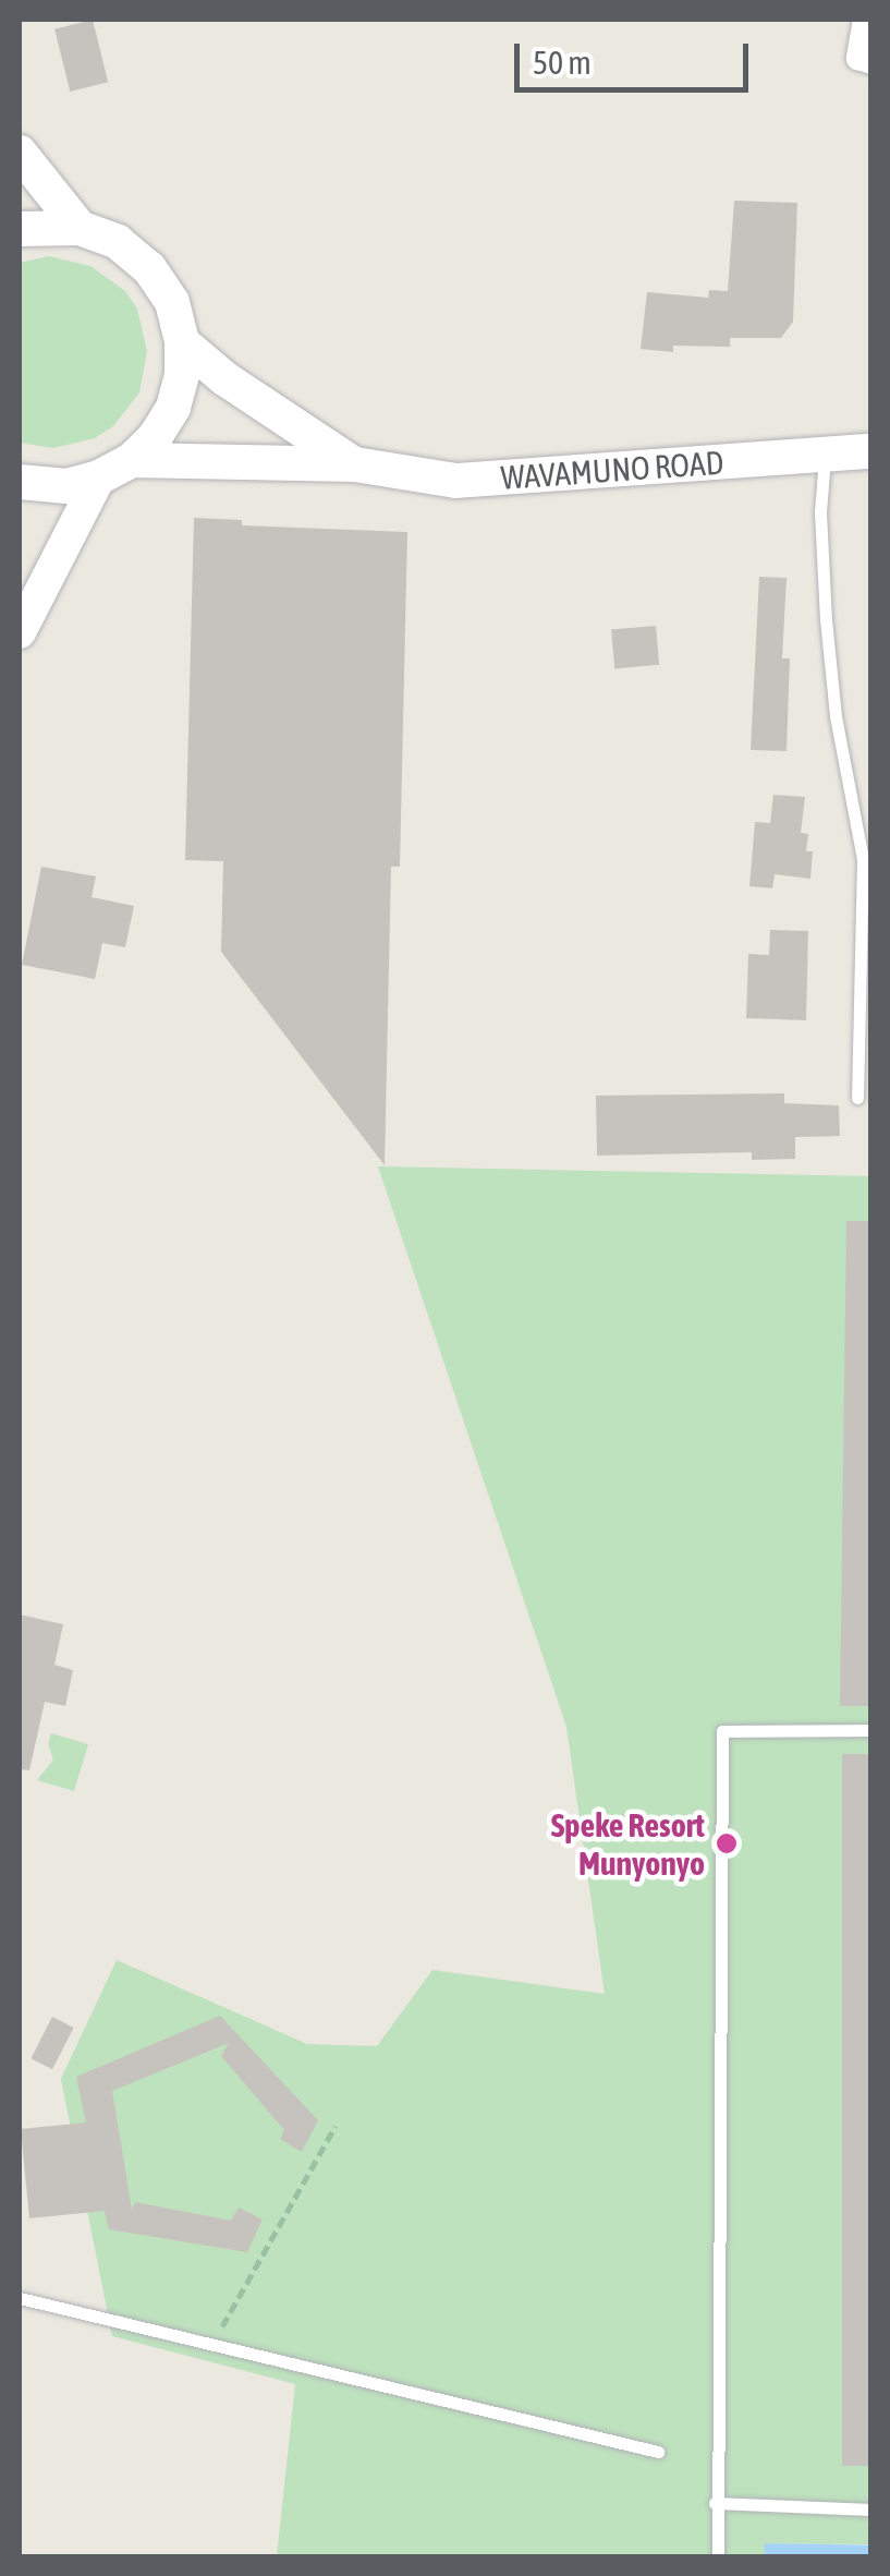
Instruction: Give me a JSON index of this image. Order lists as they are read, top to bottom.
{
  "streets": {
    "main road": ["WAVAMUNO ROAD"]
  },
  "places": ["Speke Resort Munyonyo"],
  "scale_bar": "50 m"
}
